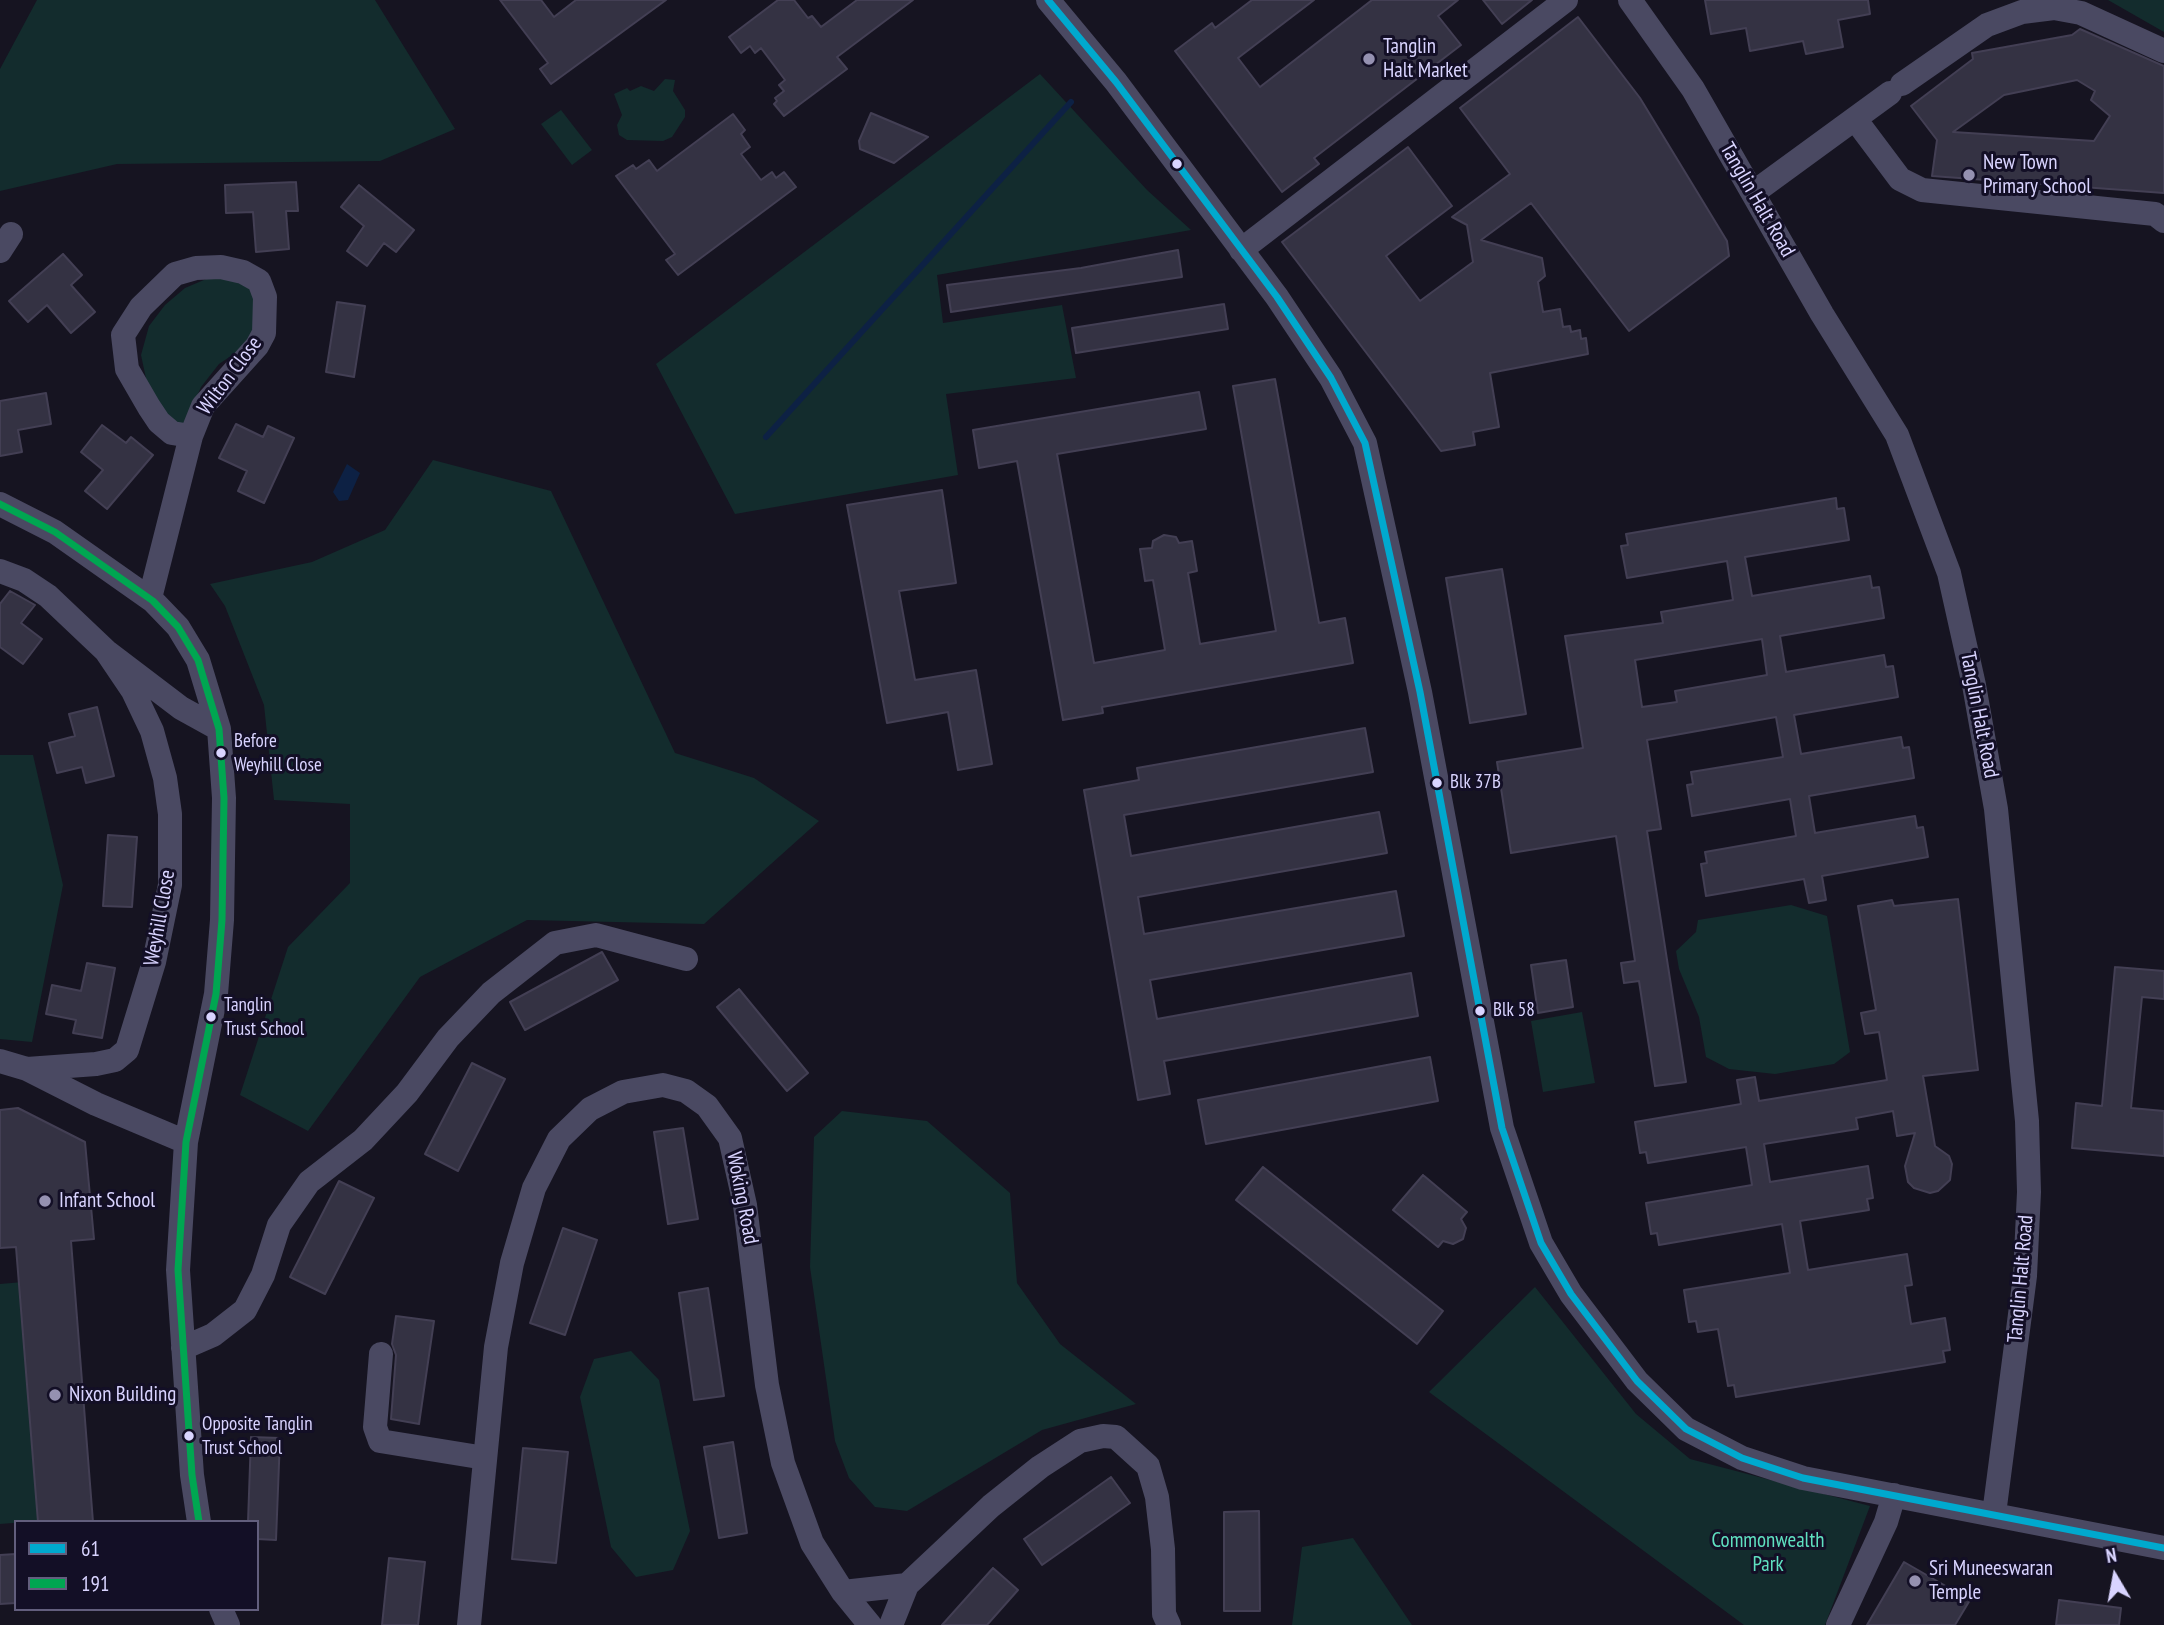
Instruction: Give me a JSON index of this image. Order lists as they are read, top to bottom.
{
  "streets": {
    "street": [
      "Tanglin Halt Road",
      "Wilton Close",
      "Weyhill Close",
      "Woking Road"
    ]
  },
  "parks": ["Commonwealth Park"],
  "places": [
    "Tanglin Halt Market",
    "New Town Primary School",
    "Before Weyhill Close",
    "Blk 37B",
    "Blk 58",
    "Tanglin Trust School",
    "Infant School",
    "Nixon Building",
    "Opposite Tanglin Trust School",
    "Sri Muneeswaran Temple"
  ],
  "lines": ["transit line 61", "transit line 191"],
  "legend": ["61", "191"],
  "north": "top"
}
